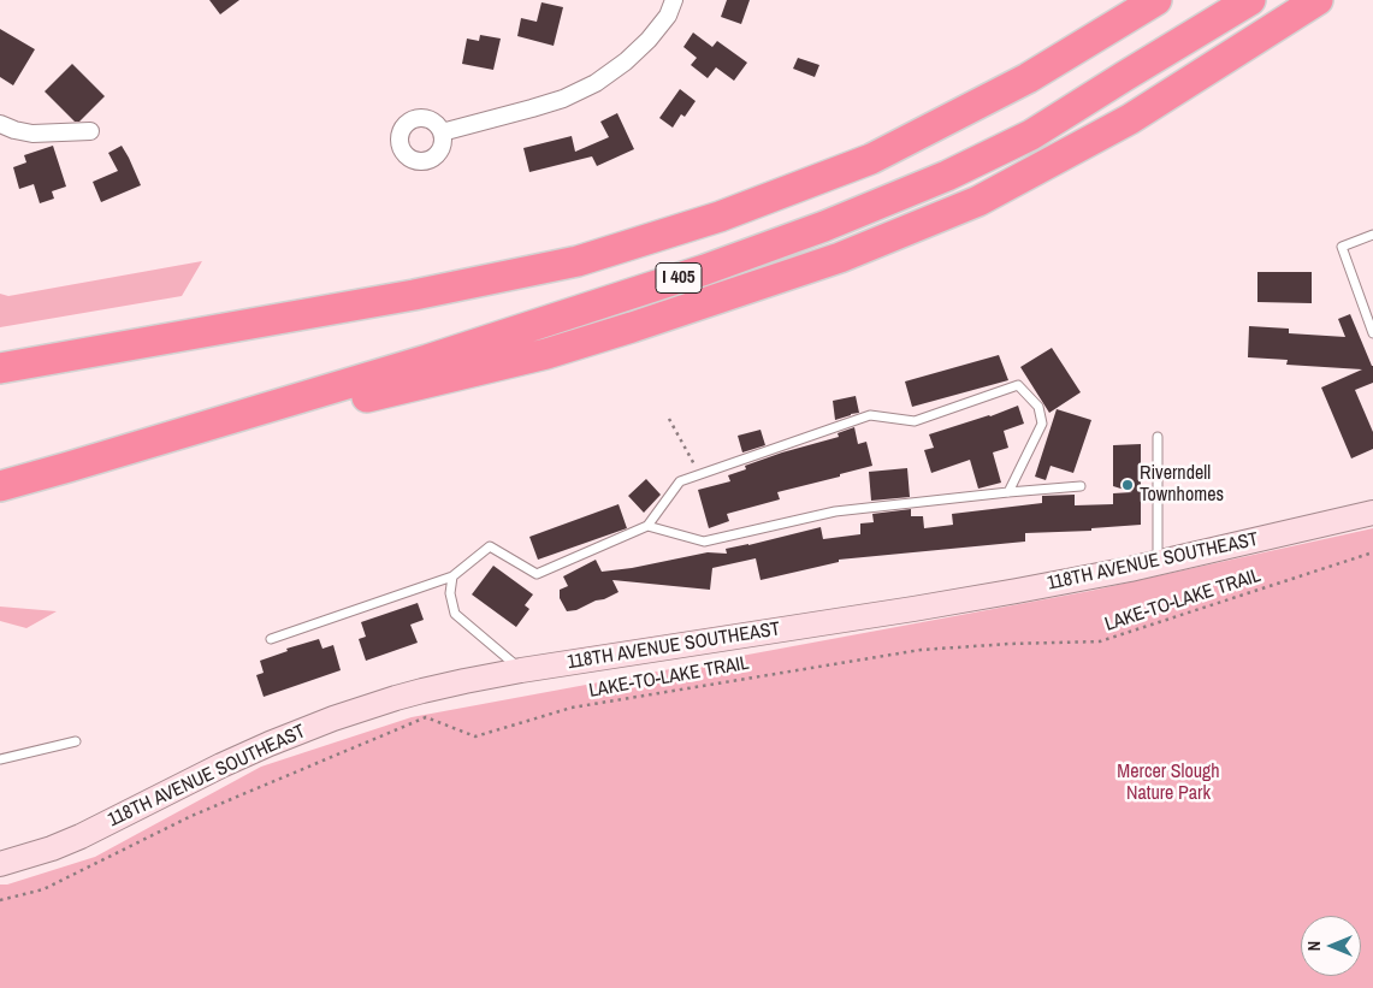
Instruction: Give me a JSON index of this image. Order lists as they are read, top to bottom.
{
  "streets": {
    "highway": ["I 405"],
    "street": ["118TH AVENUE SOUTHEAST"],
    "path": ["LAKE-TO-LAKE TRAIL"]
  },
  "parks": ["Mercer Slough Nature Park"],
  "places": ["Riverndell Townhomes"],
  "north": "left"
}
